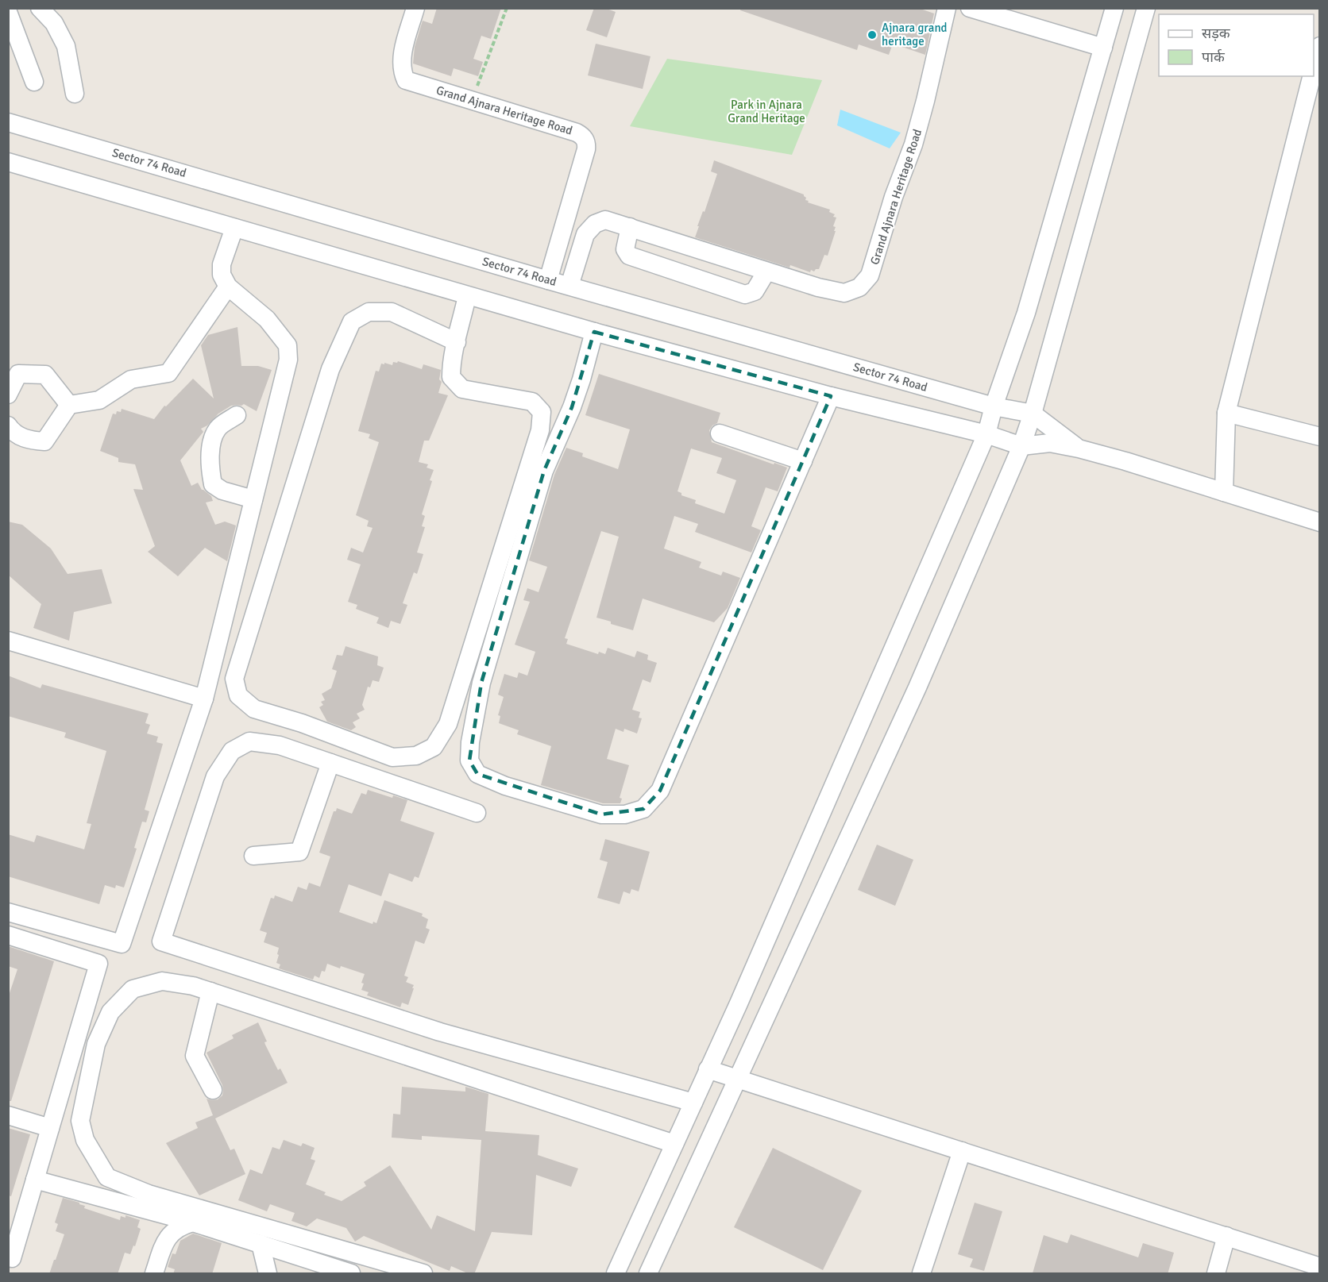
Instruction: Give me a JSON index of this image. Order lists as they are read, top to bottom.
{
  "streets": {
    "street": ["Grand Ajnara Heritage Road", "Sector 74 Road"]
  },
  "crossings": [
    ["Grand Ajnara Heritage Road", "Sector 74 Road"]
  ],
  "parks": ["Park in Ajnara Grand Heritage"],
  "places": ["Ajnara grand heritage"],
  "legend": ["सड़क", "पार्क"]
}
